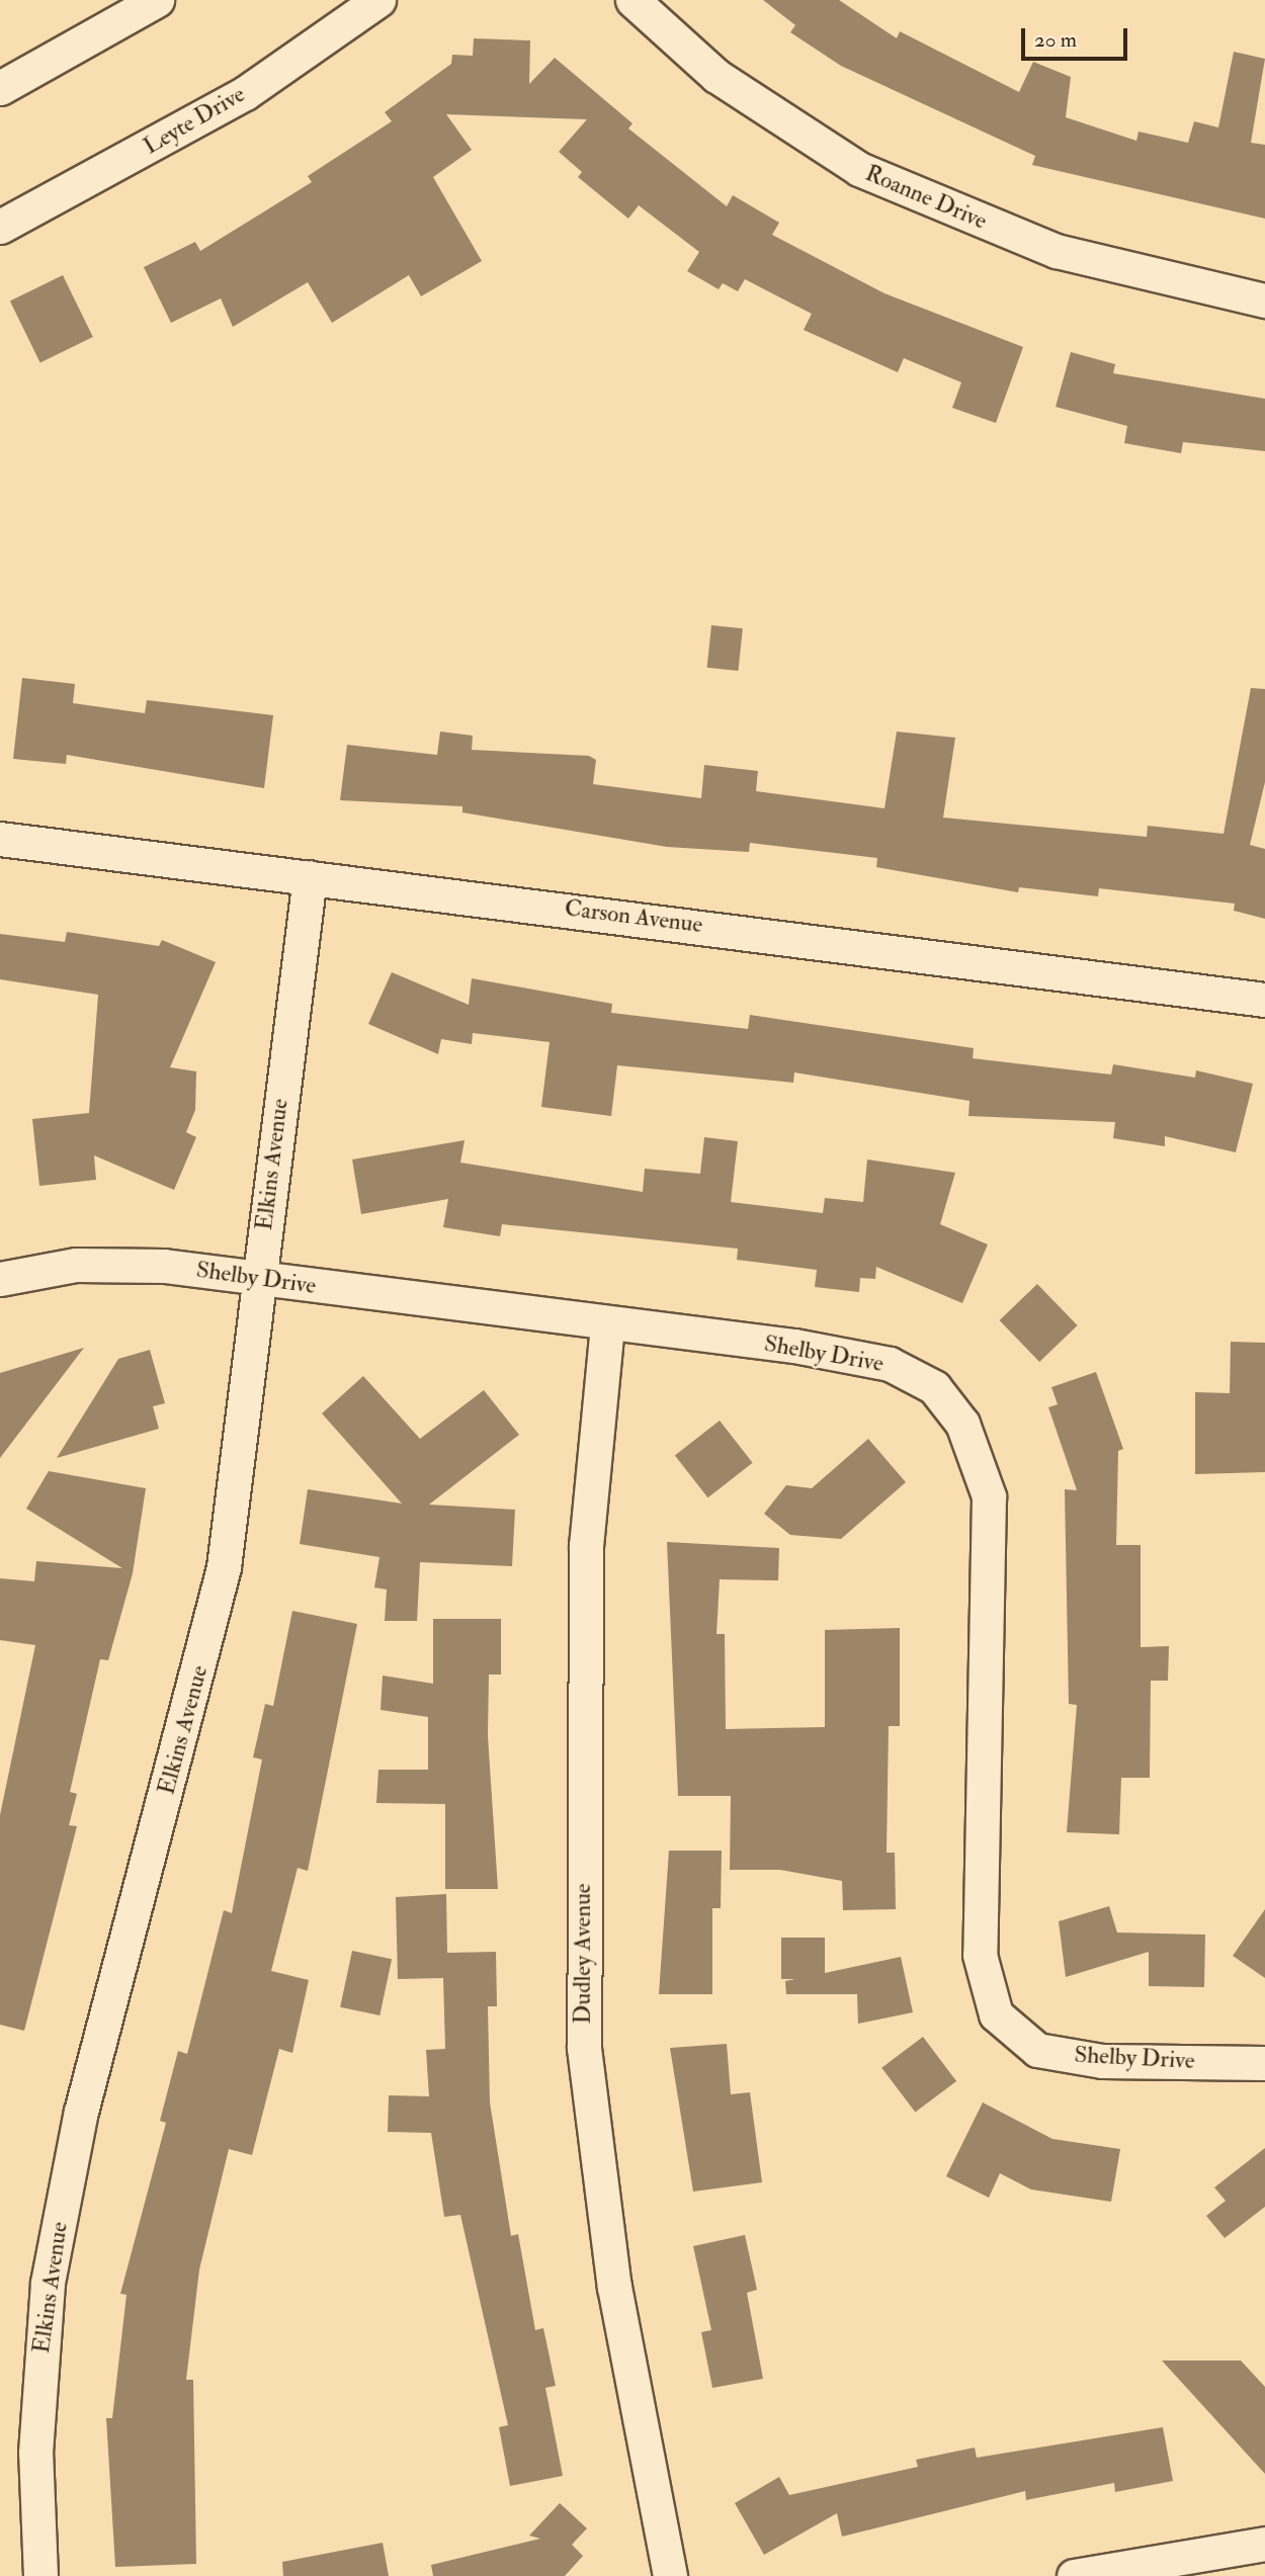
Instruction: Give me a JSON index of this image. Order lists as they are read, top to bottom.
{
  "streets": {
    "street": [
      "Leyte Drive",
      "Roanne Drive",
      "Carson Avenue",
      "Elkins Avenue",
      "Shelby Drive",
      "Dudley Avenue"
    ]
  },
  "crossings": [
    ["Carson Avenue", "Elkins Avenue"],
    ["Elkins Avenue", "Shelby Drive"],
    ["Shelby Drive", "Dudley Avenue"]
  ],
  "scale_bar": "20 m"
}
